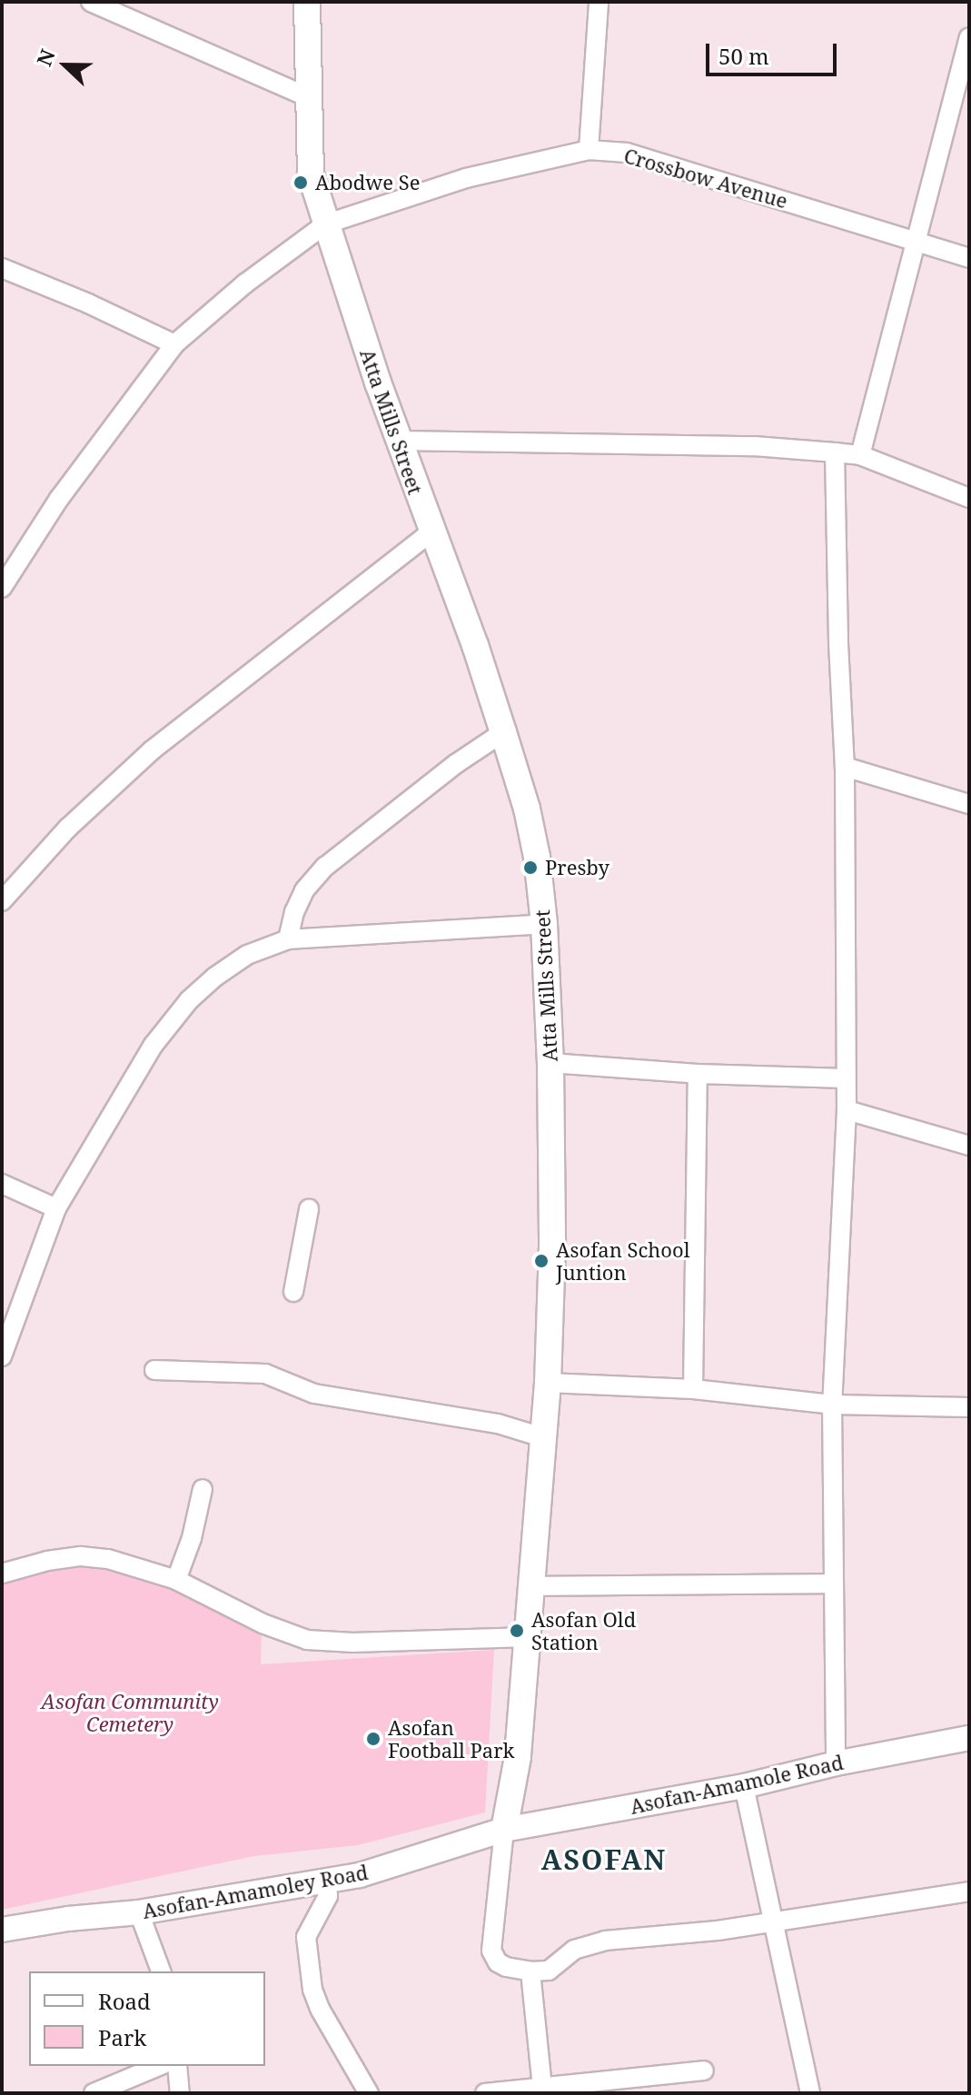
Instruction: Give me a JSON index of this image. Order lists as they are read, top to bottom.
{
  "streets": {
    "main road": ["Atta Mills Street"],
    "street": ["Crossbow Avenue", "Asofan-Amamole Road", "Asofan-Amamoley Road"]
  },
  "crossings": [
    ["Crossbow Avenue", "Atta Mills Street"],
    ["Atta Mills Street", "Asofan-Amamole Road"],
    ["Atta Mills Street", "Asofan-Amamoley Road"],
    ["Asofan-Amamole Road", "Asofan-Amamoley Road"]
  ],
  "districts": ["ASOFAN"],
  "parks": ["Asofan Community Cemetery"],
  "places": [
    "Abodwe Se",
    "Presby",
    "Asofan School Juntion",
    "Asofan Old Station",
    "Asofan Football Park"
  ],
  "legend": ["Road", "Park"],
  "scale_bar": "50 m",
  "north": "left"
}
